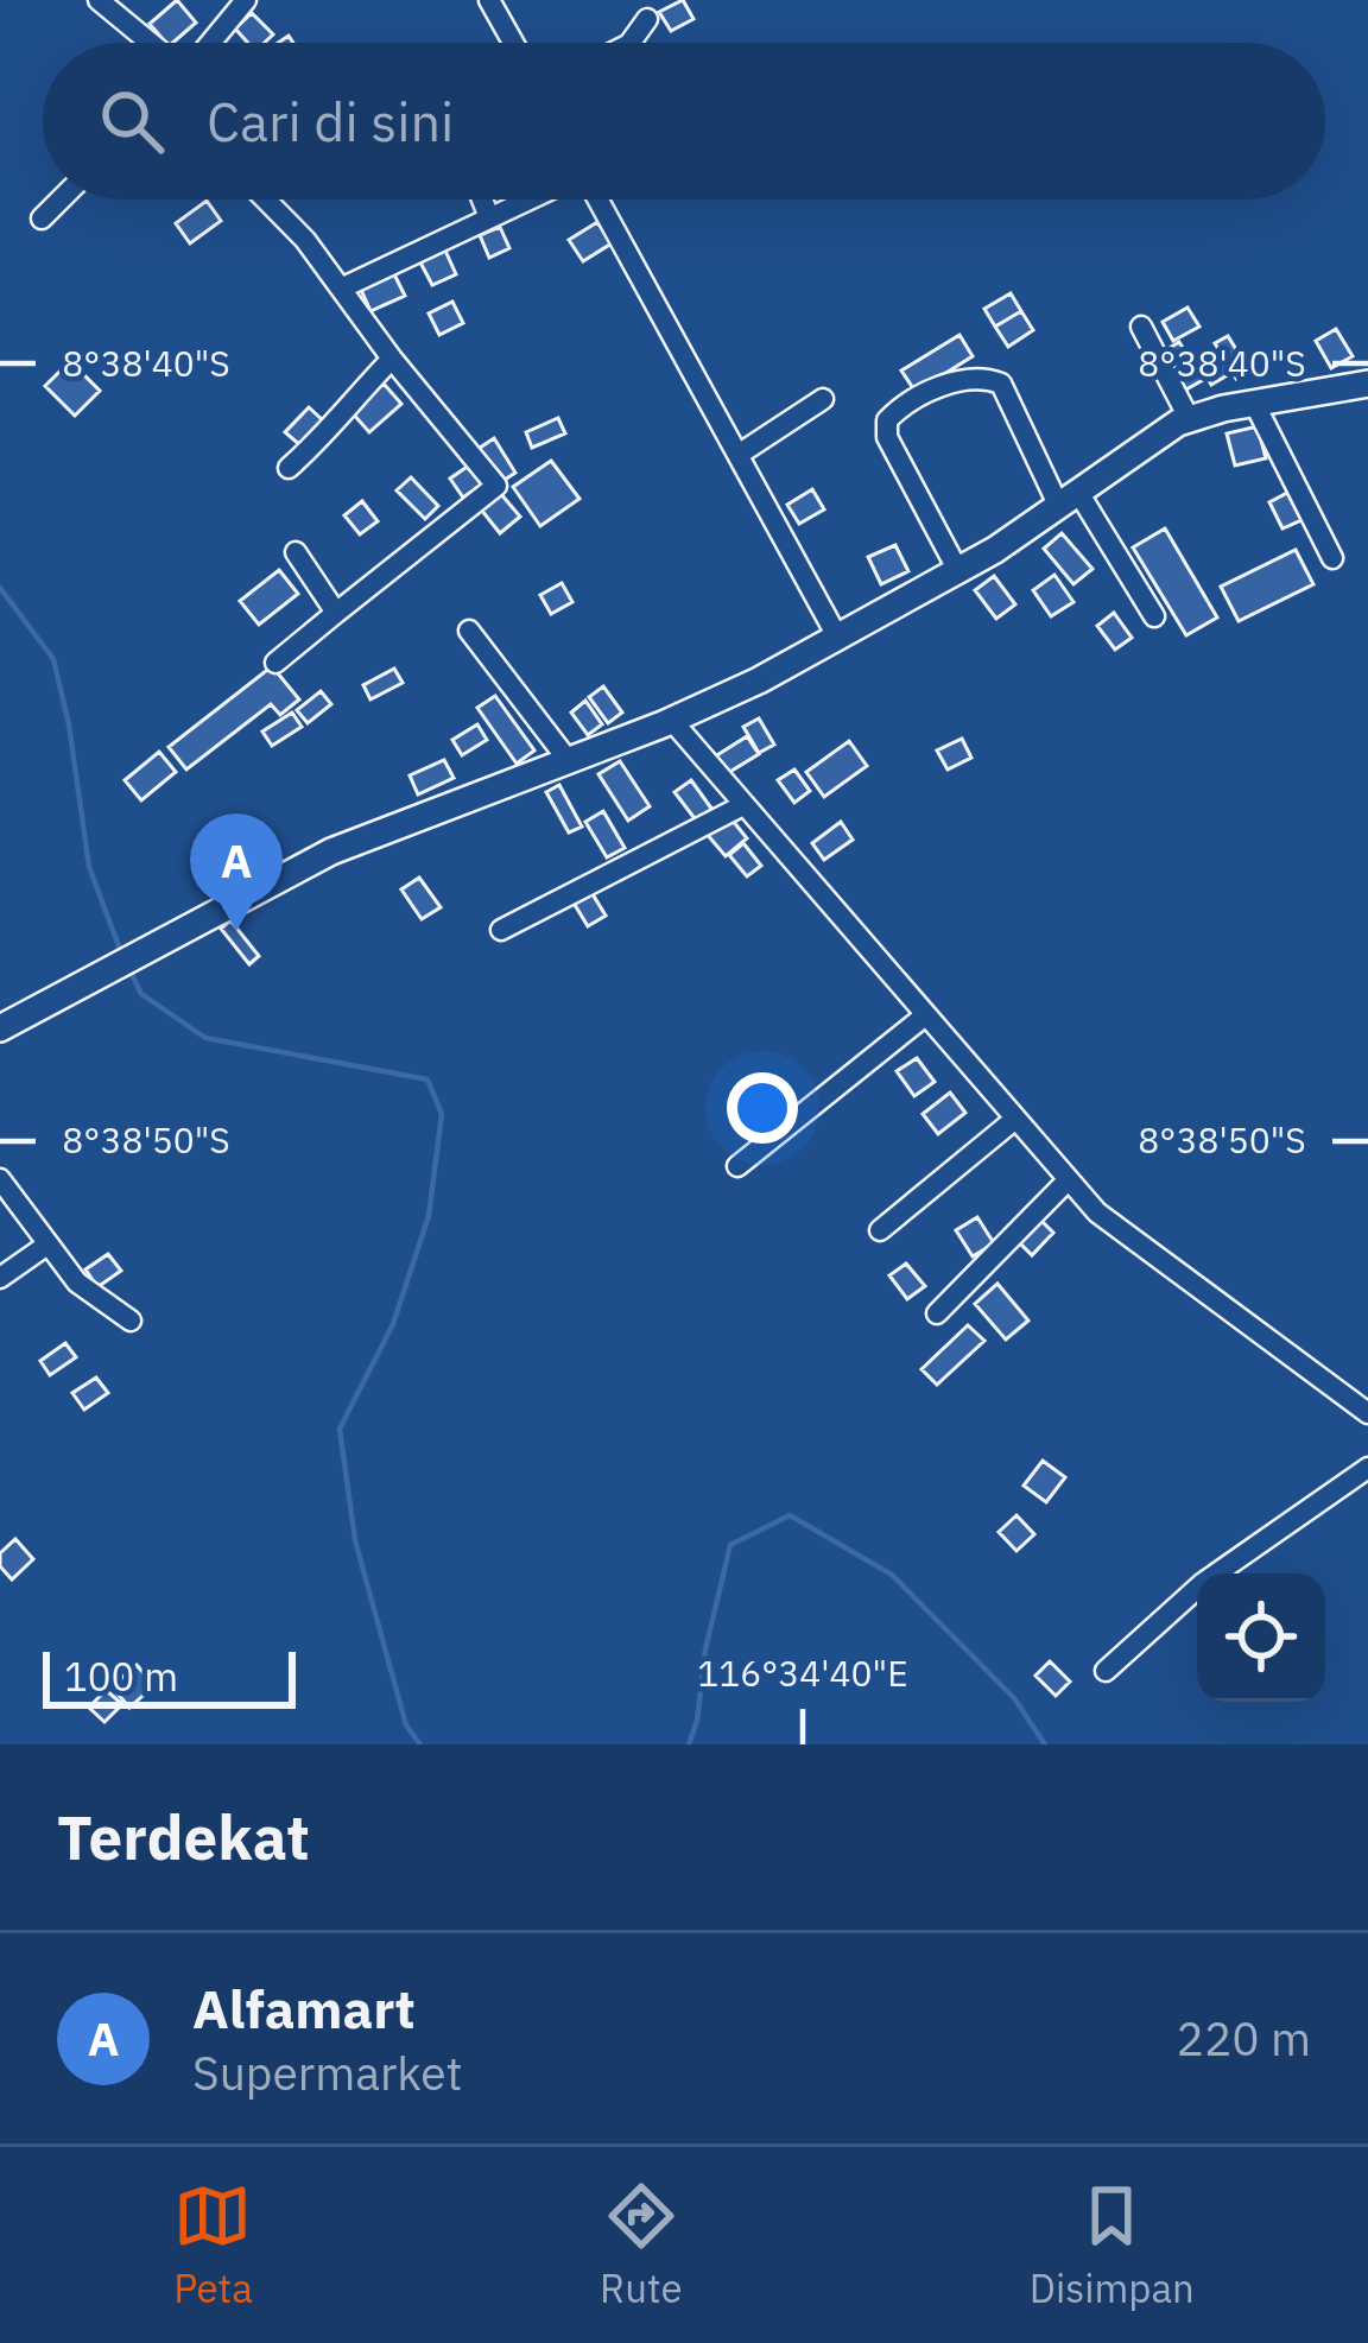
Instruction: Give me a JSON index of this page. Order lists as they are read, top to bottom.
{
  "scale_bar": "100 m",
  "page": {
    "search": "Cari di sini",
    "pins": "A",
    "scale": "100 m",
    "heading": "Terdekat",
    "list": [
      {
        "mark": "A",
        "name": "Alfamart",
        "note": "Supermarket",
        "value": "220 m"
      }
    ],
    "nav": ["Peta", "Rute", "Disimpan"]
  },
  "coordinates": ["8°38'40\"S", "8°38'50\"S", "116°34'40\"E"]
}
